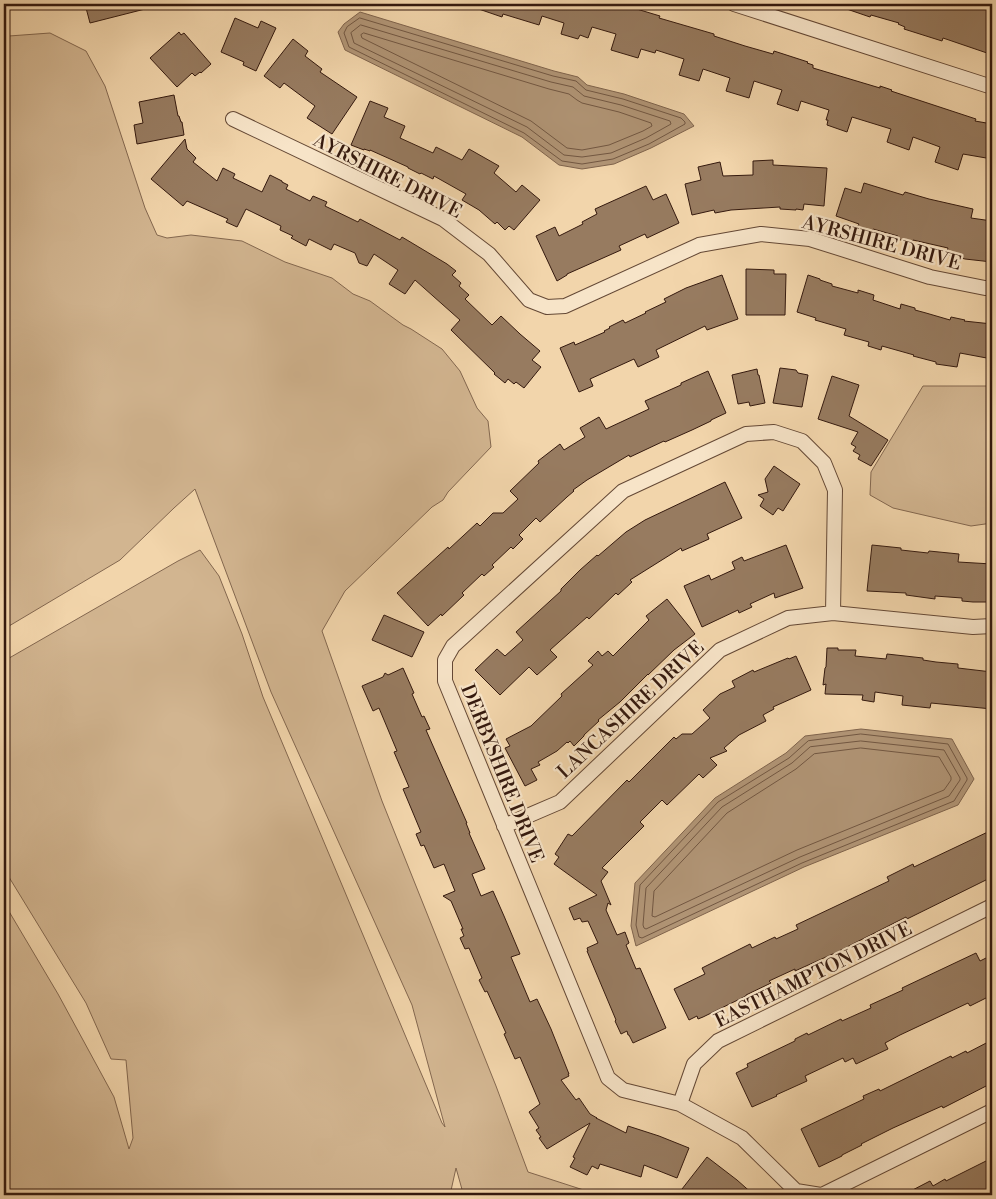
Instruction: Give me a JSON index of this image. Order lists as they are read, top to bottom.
{
  "streets": {
    "street": [
      "AYRSHIRE DRIVE",
      "LANCASHIRE DRIVE",
      "DERBYSHIRE DRIVE",
      "EASTHAMPTON DRIVE"
    ]
  },
  "crossings": [
    ["LANCASHIRE DRIVE", "DERBYSHIRE DRIVE"],
    ["DERBYSHIRE DRIVE", "EASTHAMPTON DRIVE"]
  ]
}
